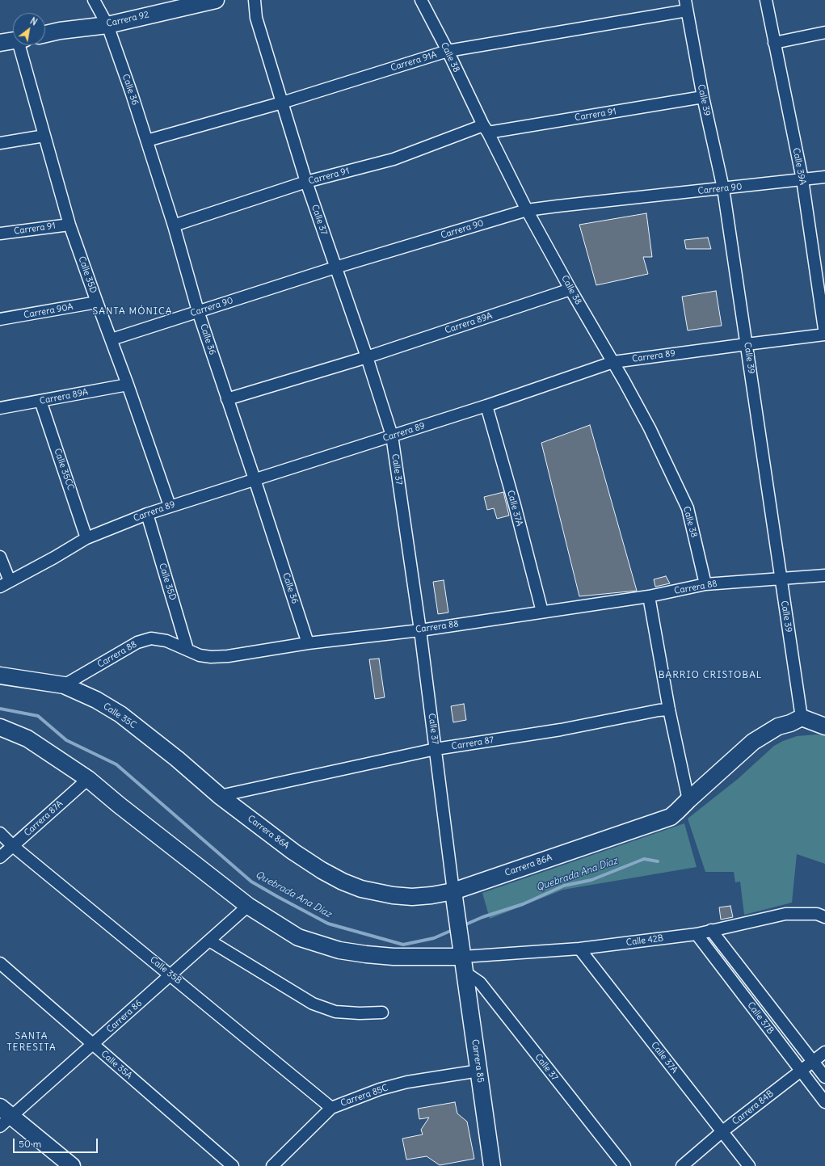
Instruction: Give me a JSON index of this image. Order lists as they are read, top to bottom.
{
  "streets": {
    "street": [
      "Carrera 92",
      "Calle 38",
      "Carrera 91A",
      "Calle 36",
      "Calle 39",
      "Carrera 91",
      "Calle 39A",
      "Carrera 90",
      "Calle 37",
      "Calle 35D",
      "Carrera 90A",
      "Carrera 89A",
      "Carrera 89",
      "Calle 35CC",
      "Calle 37A",
      "Carrera 88",
      "Calle 35C",
      "Carrera 87",
      "Carrera 87A",
      "Carrera 86A",
      "Calle 42B",
      "Calle 35B",
      "Carrera 86",
      "Calle 37B",
      "Carrera 85",
      "Calle 35A",
      "Carrera 85C",
      "Carrera 84B"
    ]
  },
  "crossings": [
    ["Carrera 92", "Calle 36"],
    ["Calle 38", "Carrera 91A"],
    ["Calle 38", "Carrera 91"],
    ["Calle 38", "Carrera 90"],
    ["Calle 38", "Carrera 89A"],
    ["Calle 38", "Carrera 89"],
    ["Calle 38", "Carrera 88"],
    ["Carrera 91A", "Calle 36"],
    ["Carrera 91A", "Calle 39"],
    ["Carrera 91A", "Calle 37"],
    ["Calle 36", "Carrera 91"],
    ["Calle 36", "Carrera 90"],
    ["Calle 36", "Carrera 89A"],
    ["Calle 36", "Carrera 89"],
    ["Calle 36", "Carrera 88"],
    ["Calle 39", "Carrera 91"],
    ["Calle 39", "Carrera 90"],
    ["Calle 39", "Carrera 89"],
    ["Calle 39", "Carrera 88"],
    ["Calle 39", "Carrera 86A"],
    ["Carrera 91", "Calle 37"],
    ["Carrera 91", "Calle 35D"],
    ["Calle 39A", "Carrera 90"],
    ["Calle 39A", "Carrera 89"],
    ["Carrera 90", "Calle 37"],
    ["Carrera 90", "Calle 35D"],
    ["Calle 37", "Carrera 89A"],
    ["Calle 37", "Carrera 89"],
    ["Calle 37", "Carrera 88"],
    ["Calle 37", "Carrera 87"],
    ["Calle 37", "Carrera 86A"],
    ["Calle 37", "Calle 42B"],
    ["Calle 37", "Carrera 85"],
    ["Calle 35D", "Carrera 90A"],
    ["Calle 35D", "Carrera 89A"],
    ["Calle 35D", "Carrera 89"],
    ["Calle 35D", "Carrera 88"],
    ["Carrera 89A", "Calle 35CC"],
    ["Carrera 89", "Calle 35CC"],
    ["Carrera 89", "Calle 37A"],
    ["Calle 37A", "Carrera 88"],
    ["Calle 37A", "Calle 42B"],
    ["Calle 37A", "Carrera 84B"],
    ["Carrera 88", "Calle 35C"],
    ["Calle 35C", "Carrera 87"],
    ["Calle 35C", "Carrera 86A"],
    ["Carrera 87", "Carrera 86A"],
    ["Carrera 87A", "Calle 35B"],
    ["Calle 42B", "Calle 37B"],
    ["Calle 42B", "Carrera 85"],
    ["Calle 35B", "Carrera 86"],
    ["Calle 35B", "Carrera 85C"],
    ["Carrera 86", "Calle 35A"],
    ["Calle 37B", "Carrera 84B"],
    ["Carrera 85", "Carrera 85C"]
  ],
  "districts": ["SANTA MÓNICA", "BARRIO CRISTOBAL", "SANTA TERESITA"],
  "water": ["Quebrada Ana Díaz"],
  "scale_bar": "50 m",
  "north": "top right"
}
